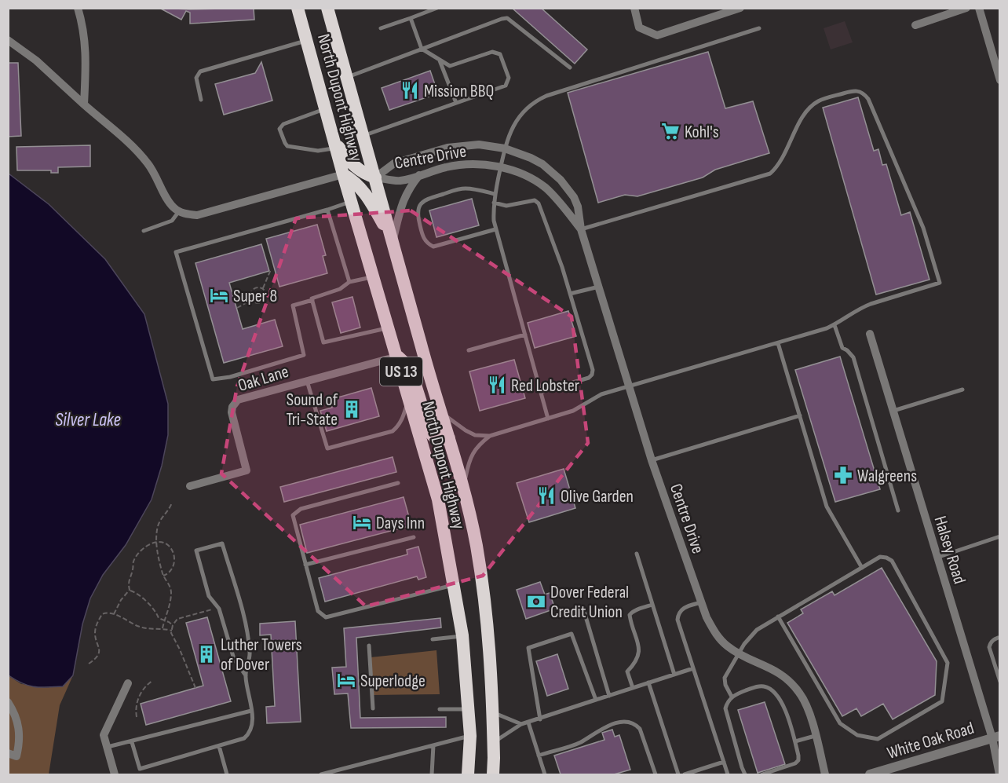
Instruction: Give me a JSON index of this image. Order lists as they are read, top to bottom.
{
  "streets": {
    "highway": ["North Dupont Highway", "US 13"],
    "street": [
      "Centre Drive",
      "Oak Lane",
      "Halsey Road",
      "White Oak Road"
    ]
  },
  "crossings": [
    ["North Dupont Highway", "Centre Drive"],
    ["North Dupont Highway", "Oak Lane"],
    ["Halsey Road", "White Oak Road"]
  ],
  "water": ["Silver Lake"],
  "places": {
    "restaurant": ["Mission BBQ", "Red Lobster", "Olive Garden"],
    "supermarket": ["Kohl's"],
    "hotel": ["Super 8", "Days Inn", "Superlodge"],
    "building": ["Sound of Tri-State", "Luther Towers of Dover"],
    "pharmacy": ["Walgreens"],
    "bank": ["Dover Federal Credit Union"]
  }
}
